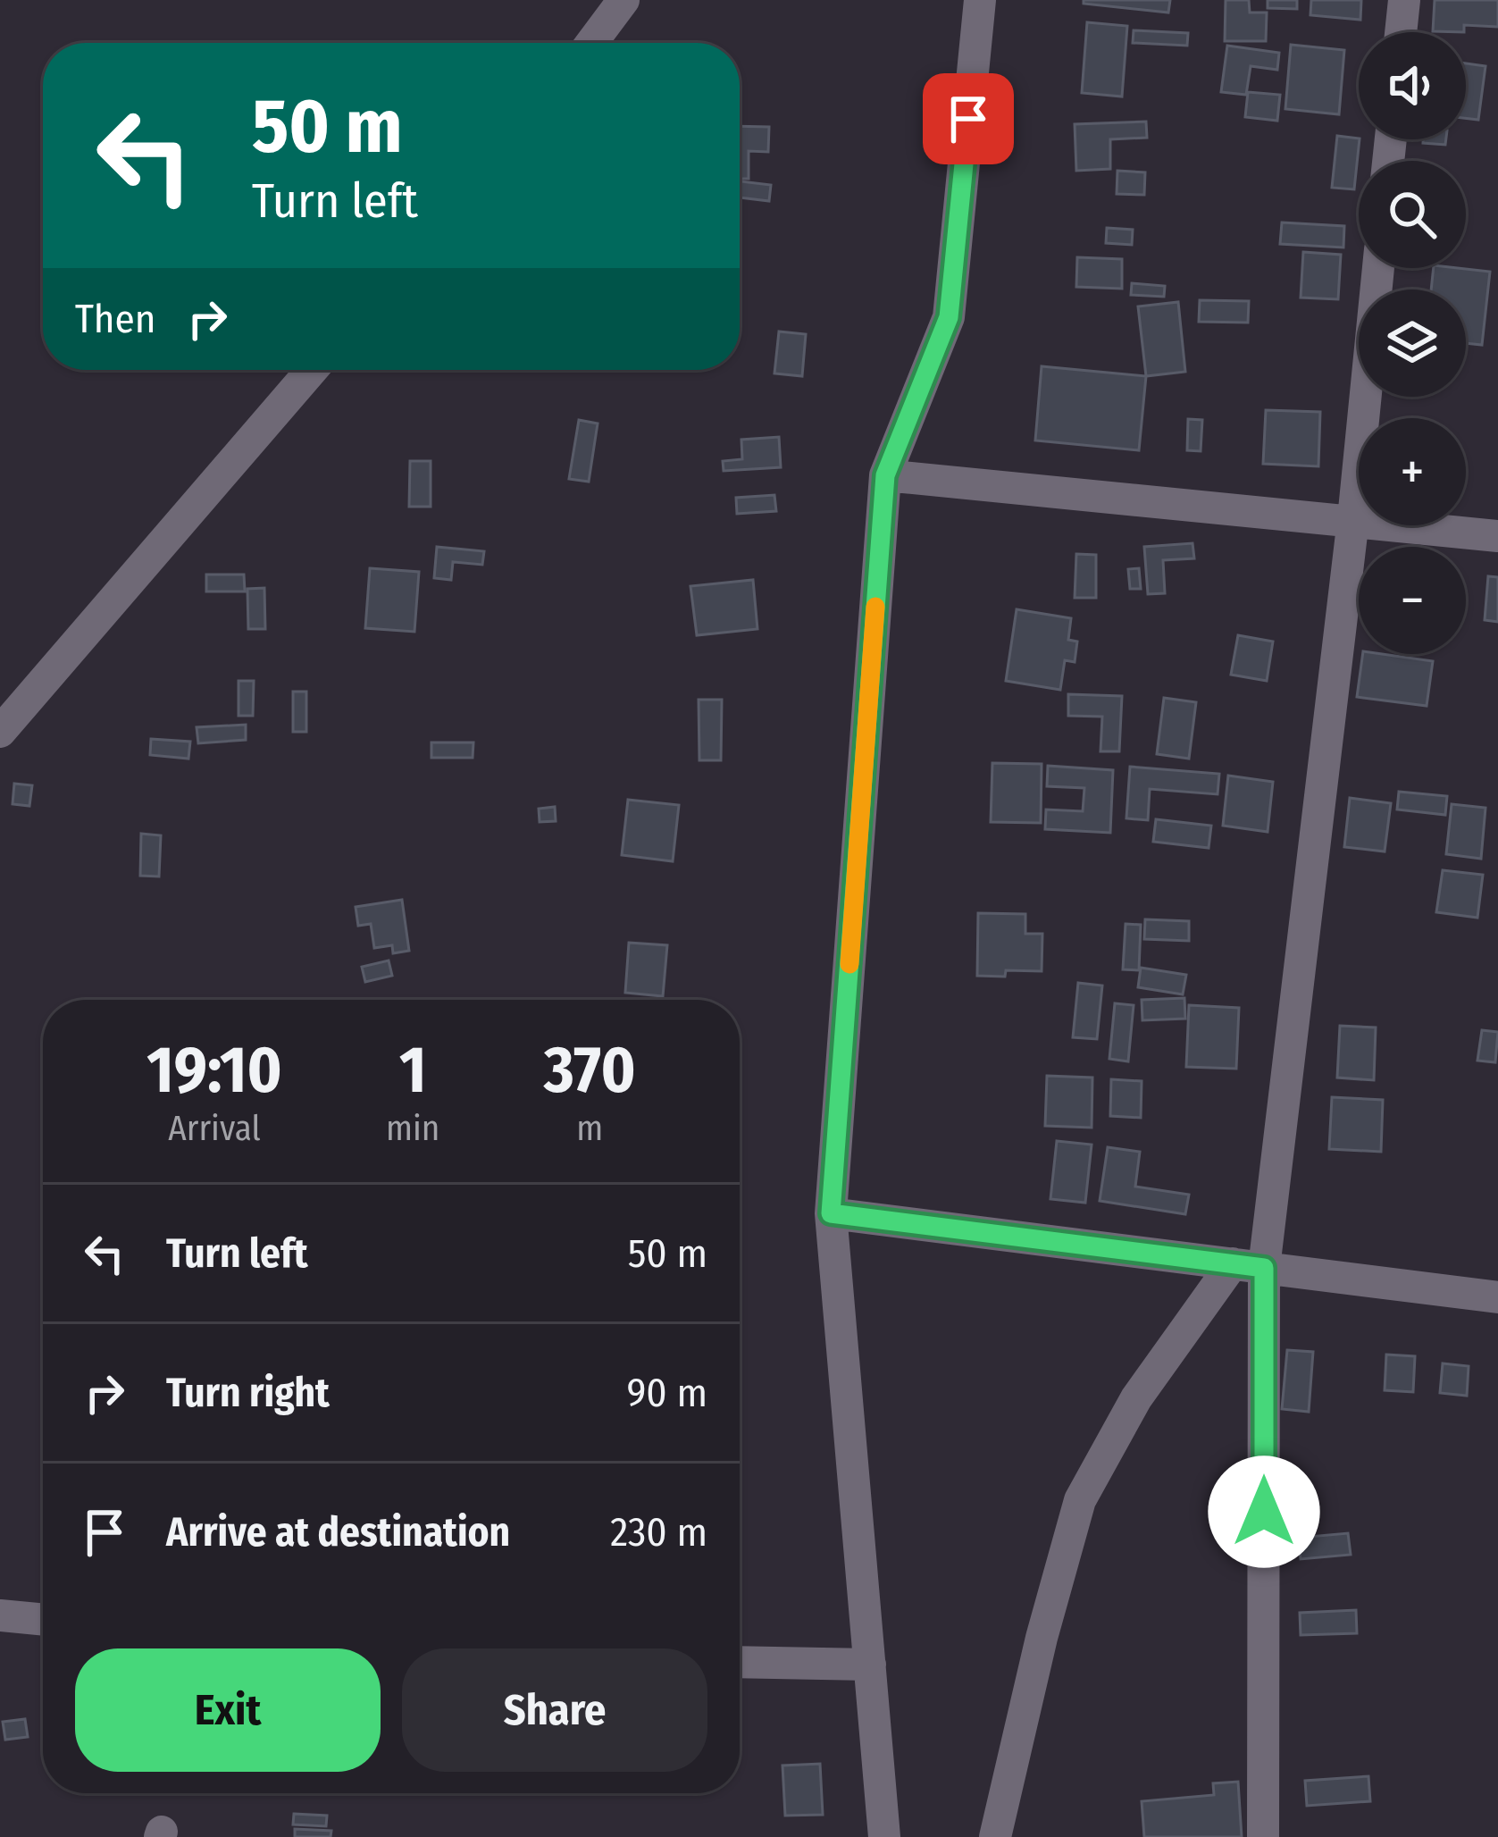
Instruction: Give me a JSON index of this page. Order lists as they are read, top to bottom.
{
  "page": {
    "map_buttons": ["+", "−"],
    "turn": ["50 m", "Turn left"],
    "then": "Then",
    "eta": [
      "19:10",
      "Arrival",
      "1",
      "min",
      "370",
      "m"
    ],
    "list": [
      {
        "name": "Turn left",
        "value": "50 m"
      },
      {
        "name": "Turn right",
        "value": "90 m"
      },
      {
        "name": "Arrive at destination",
        "value": "230 m"
      }
    ],
    "buttons": ["Exit", "Share"]
  }
}
